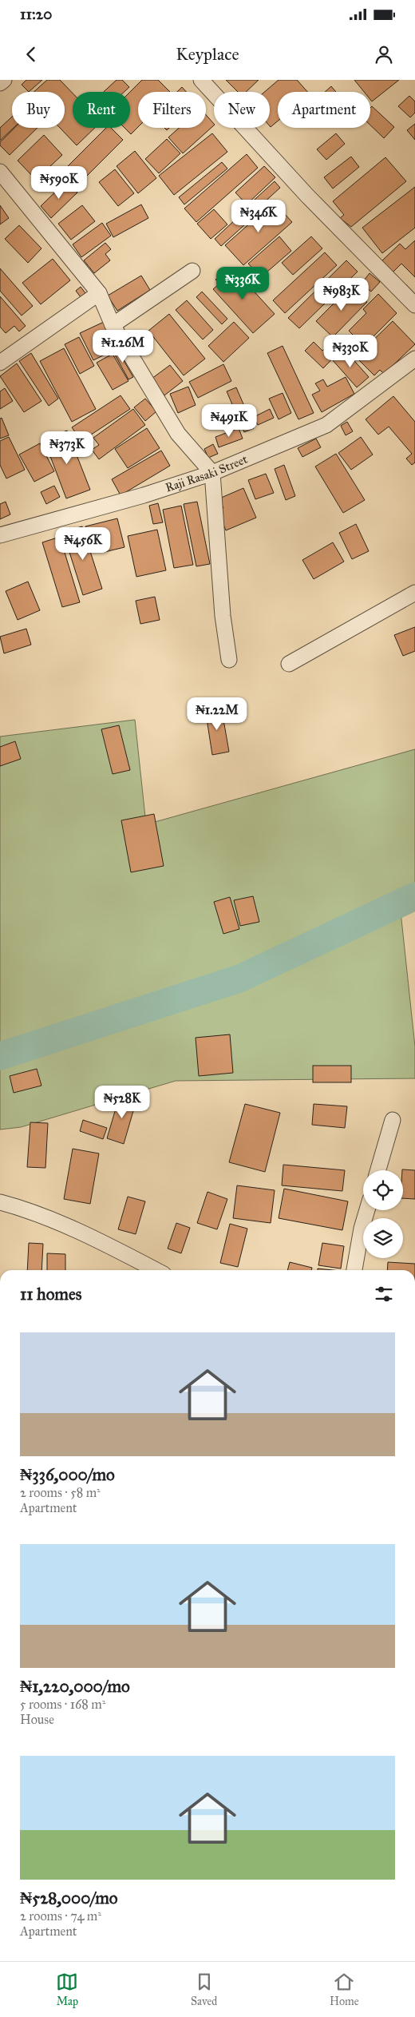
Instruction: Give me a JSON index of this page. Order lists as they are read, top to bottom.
{
  "streets": {
    "street": ["Raji Rasaki Street"]
  },
  "page": {
    "status": "11:20",
    "header": "Keyplace",
    "chip": [
      "Buy",
      "Rent",
      "Filters",
      "New",
      "Apartment"
    ],
    "price": [
      "₦590K",
      "₦346K",
      "₦336K",
      "₦983K",
      "₦1.26M",
      "₦330K",
      "₦491K",
      "₦373K",
      "₦456K",
      "₦1.22M",
      "₦528K"
    ],
    "heading": "11 homes",
    "list": [
      {
        "name": "₦336,000/mo",
        "note": "2 rooms · 58 m² · Apartment"
      },
      {
        "name": "₦1,220,000/mo",
        "note": "5 rooms · 168 m² · House"
      },
      {
        "name": "₦528,000/mo",
        "note": "2 rooms · 74 m² · Apartment"
      }
    ],
    "tabs": ["Map", "Saved", "Home"]
  }
}
